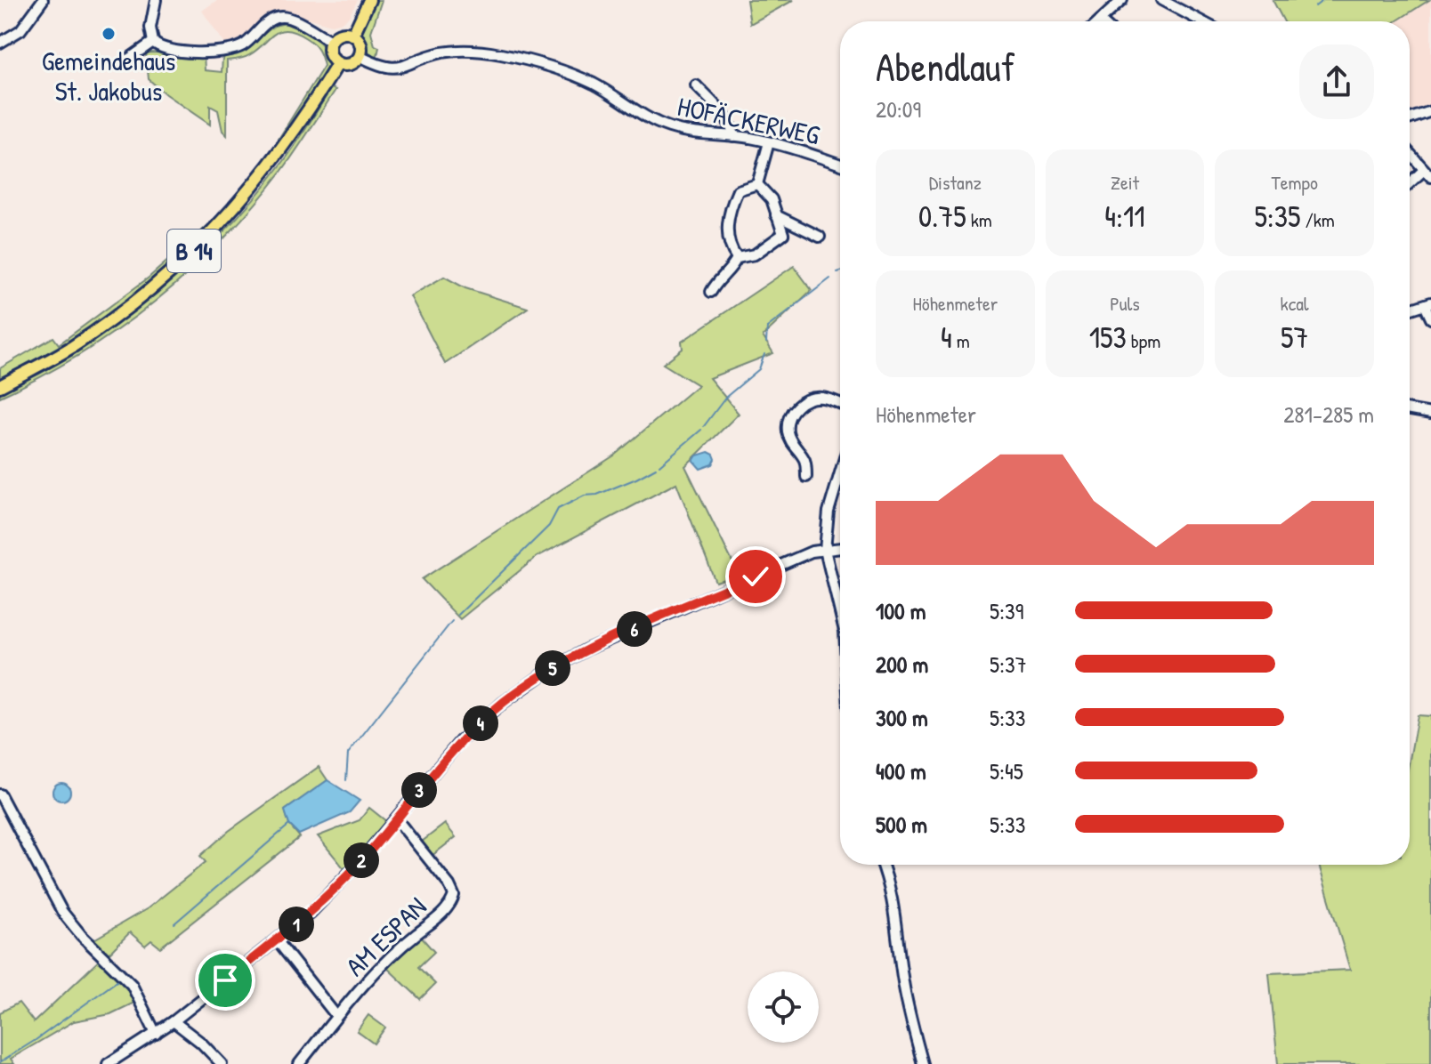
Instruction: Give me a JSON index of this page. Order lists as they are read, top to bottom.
{
  "streets": {
    "main road": ["B 14"],
    "street": ["HOFÄCKERWEG", "AM ESPAN"]
  },
  "crossings": [
    ["HOFÄCKERWEG", "B 14"]
  ],
  "places": ["Gemeindehaus St. Jakobus"],
  "page": {
    "heading": ["Abendlauf", "20:09"],
    "stats": [
      ["Distanz", "0.75 km"],
      ["Zeit", "4:11"],
      ["Tempo", "5:35 /km"],
      ["Höhenmeter", "4 m"],
      ["Puls", "153 bpm"],
      ["kcal", "57"]
    ],
    "chart": ["Höhenmeter", "281–285 m"],
    "list": [
      {
        "name": "100 m",
        "note": "5:39"
      },
      {
        "name": "200 m",
        "note": "5:37"
      },
      {
        "name": "300 m",
        "note": "5:33"
      },
      {
        "name": "400 m",
        "note": "5:45"
      },
      {
        "name": "500 m",
        "note": "5:33"
      }
    ],
    "pins": [
      "6",
      "5",
      "4",
      "3",
      "2",
      "1"
    ]
  }
}
